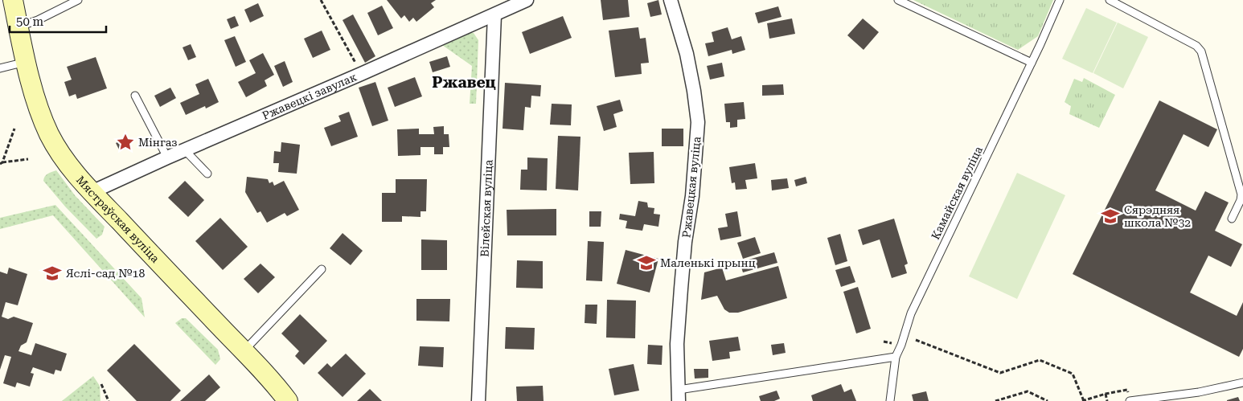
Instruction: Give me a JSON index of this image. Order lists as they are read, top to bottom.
{
  "streets": {
    "street": [
      "Ржавецкі завулак",
      "Ржавецкая вуліца",
      "Вілейская вуліца",
      "Мястраўская вуліца"
    ],
    "lane": ["Камайская вуліца"]
  },
  "crossings": [
    ["Ржавецкі завулак", "Вілейская вуліца"],
    ["Ржавецкі завулак", "Мястраўская вуліца"]
  ],
  "districts": ["Ржавец"],
  "places": {
    "place": ["Мінгаз"],
    "school or university": ["Сярэдняя школа №32", "Маленькі прынц", "Яслі-сад №18"]
  },
  "scale_bar": "50 m"
}
